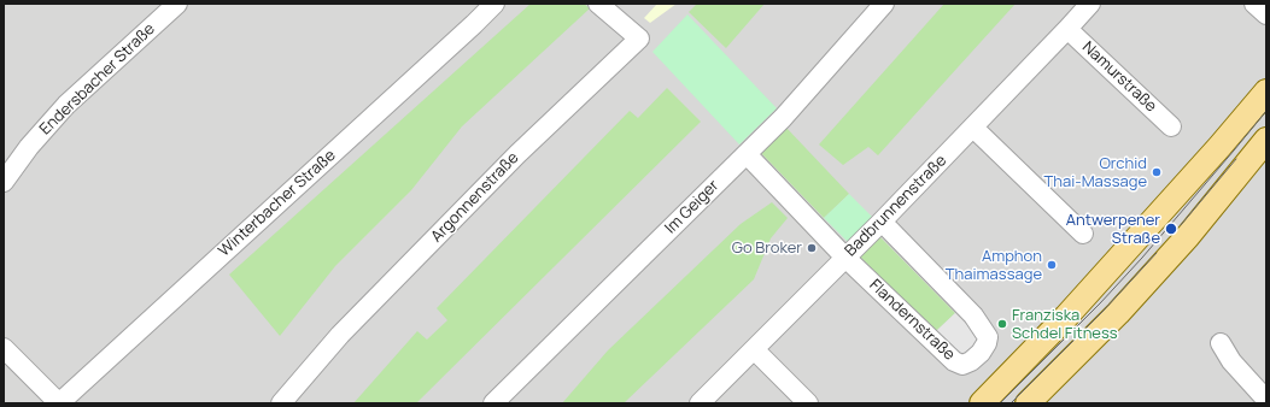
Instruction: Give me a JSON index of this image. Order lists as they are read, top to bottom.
{
  "streets": {
    "street": [
      "Namurstraße",
      "Endersbacher Straße",
      "Argonnenstraße",
      "Winterbacher Straße",
      "Badbrunnenstraße",
      "Im Geiger",
      "Flandernstraße"
    ]
  },
  "crossings": [
    ["Namurstraße", "Badbrunnenstraße"],
    ["Badbrunnenstraße", "Flandernstraße"],
    ["Im Geiger", "Flandernstraße"]
  ],
  "places": [
    "Orchid Thai-Massage",
    "Antwerpener Straße",
    "Go Broker",
    "Amphon Thaimassage",
    "Franziska Schdel Fitness"
  ]
}
